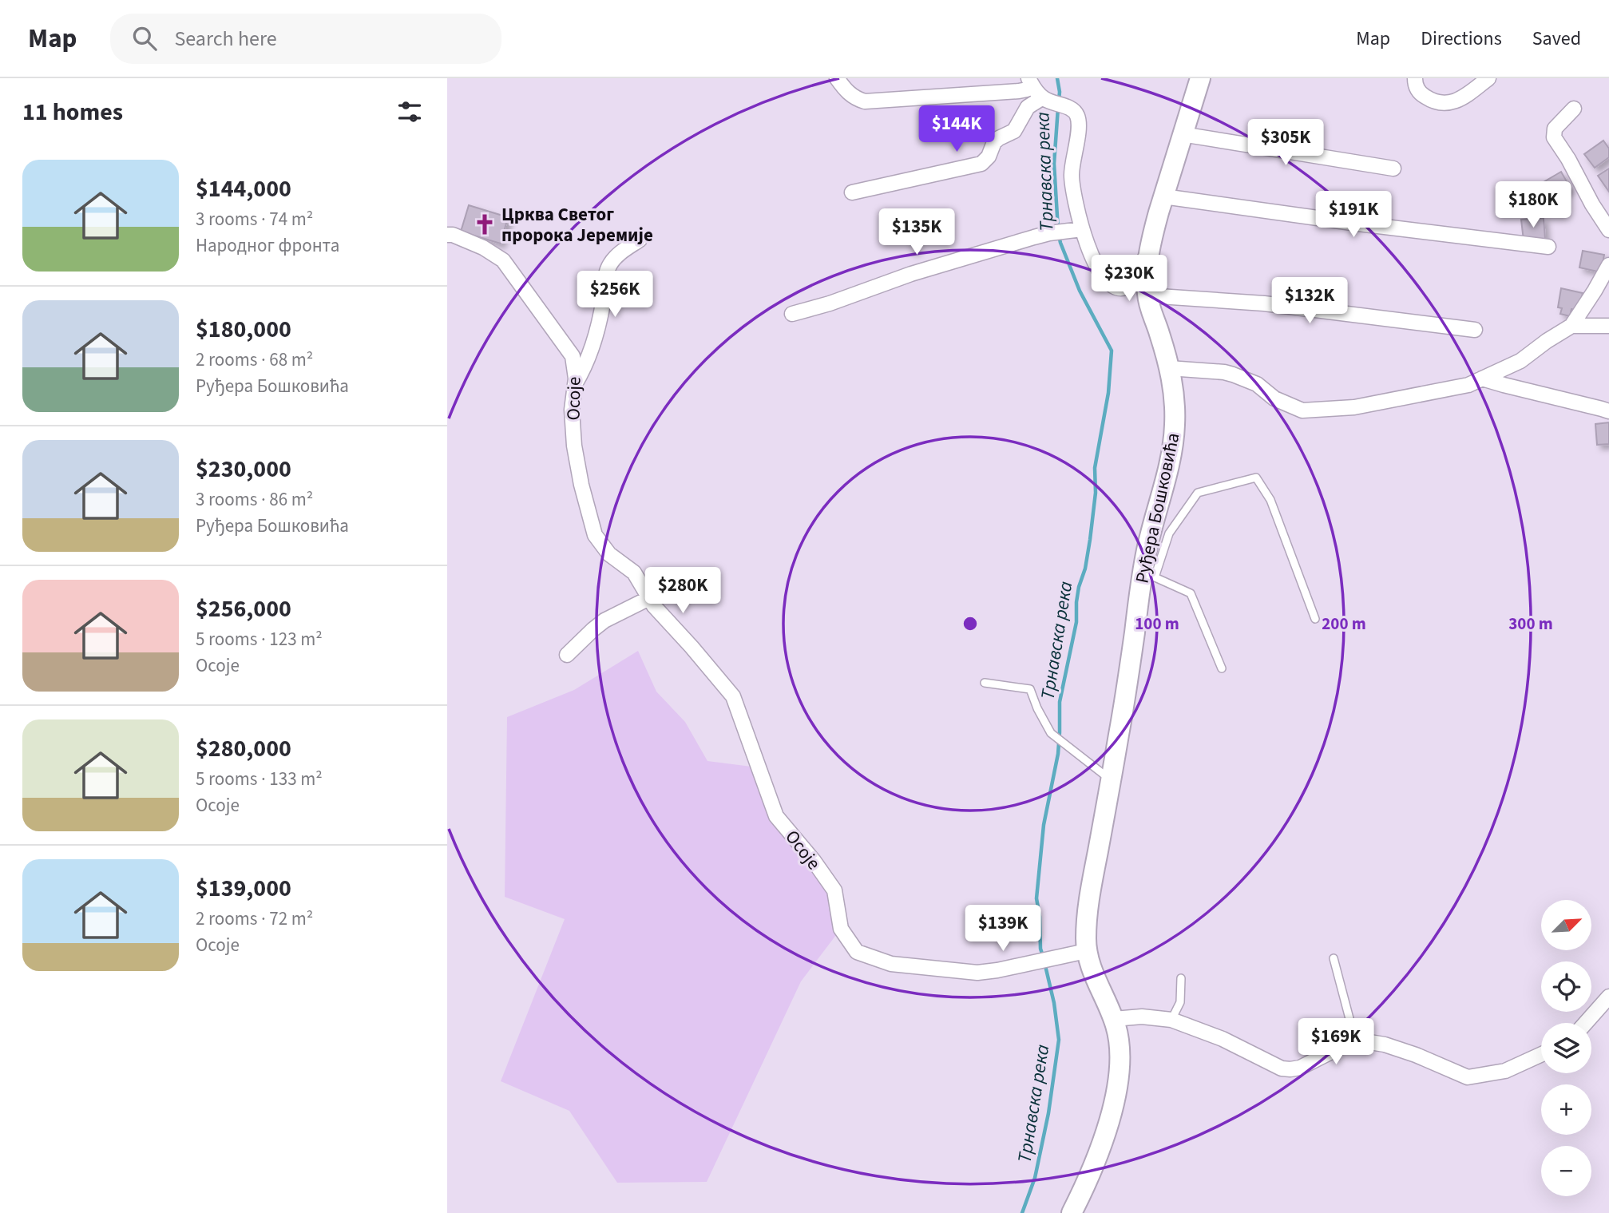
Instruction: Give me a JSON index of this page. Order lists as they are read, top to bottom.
{
  "streets": {
    "main road": ["Руђера Бошковића"],
    "street": ["Осоје"]
  },
  "crossings": [
    ["Осоје", "Руђера Бошковића"]
  ],
  "water": ["Трнавска река"],
  "places": {
    "church": ["Црква Светог пророка Јеремије"]
  },
  "north": "top right",
  "page": {
    "header": "Map",
    "search": "Search here",
    "nav": ["Map", "Directions", "Saved"],
    "heading": "11 homes",
    "price": [
      "$144K",
      "$305K",
      "$180K",
      "$191K",
      "$135K",
      "$230K",
      "$256K",
      "$132K",
      "$280K",
      "$139K",
      "$169K"
    ],
    "list": [
      {
        "name": "$144,000",
        "note": "3 rooms · 74 m² · Народног фронта"
      },
      {
        "name": "$180,000",
        "note": "2 rooms · 68 m² · Руђера Бошковића"
      },
      {
        "name": "$230,000",
        "note": "3 rooms · 86 m² · Руђера Бошковића"
      },
      {
        "name": "$256,000",
        "note": "5 rooms · 123 m² · Осоје"
      },
      {
        "name": "$280,000",
        "note": "5 rooms · 133 m² · Осоје"
      },
      {
        "name": "$139,000",
        "note": "2 rooms · 72 m² · Осоје"
      }
    ],
    "map_buttons": ["+", "−"]
  },
  "rings": ["100 m", "200 m", "300 m"]
}
